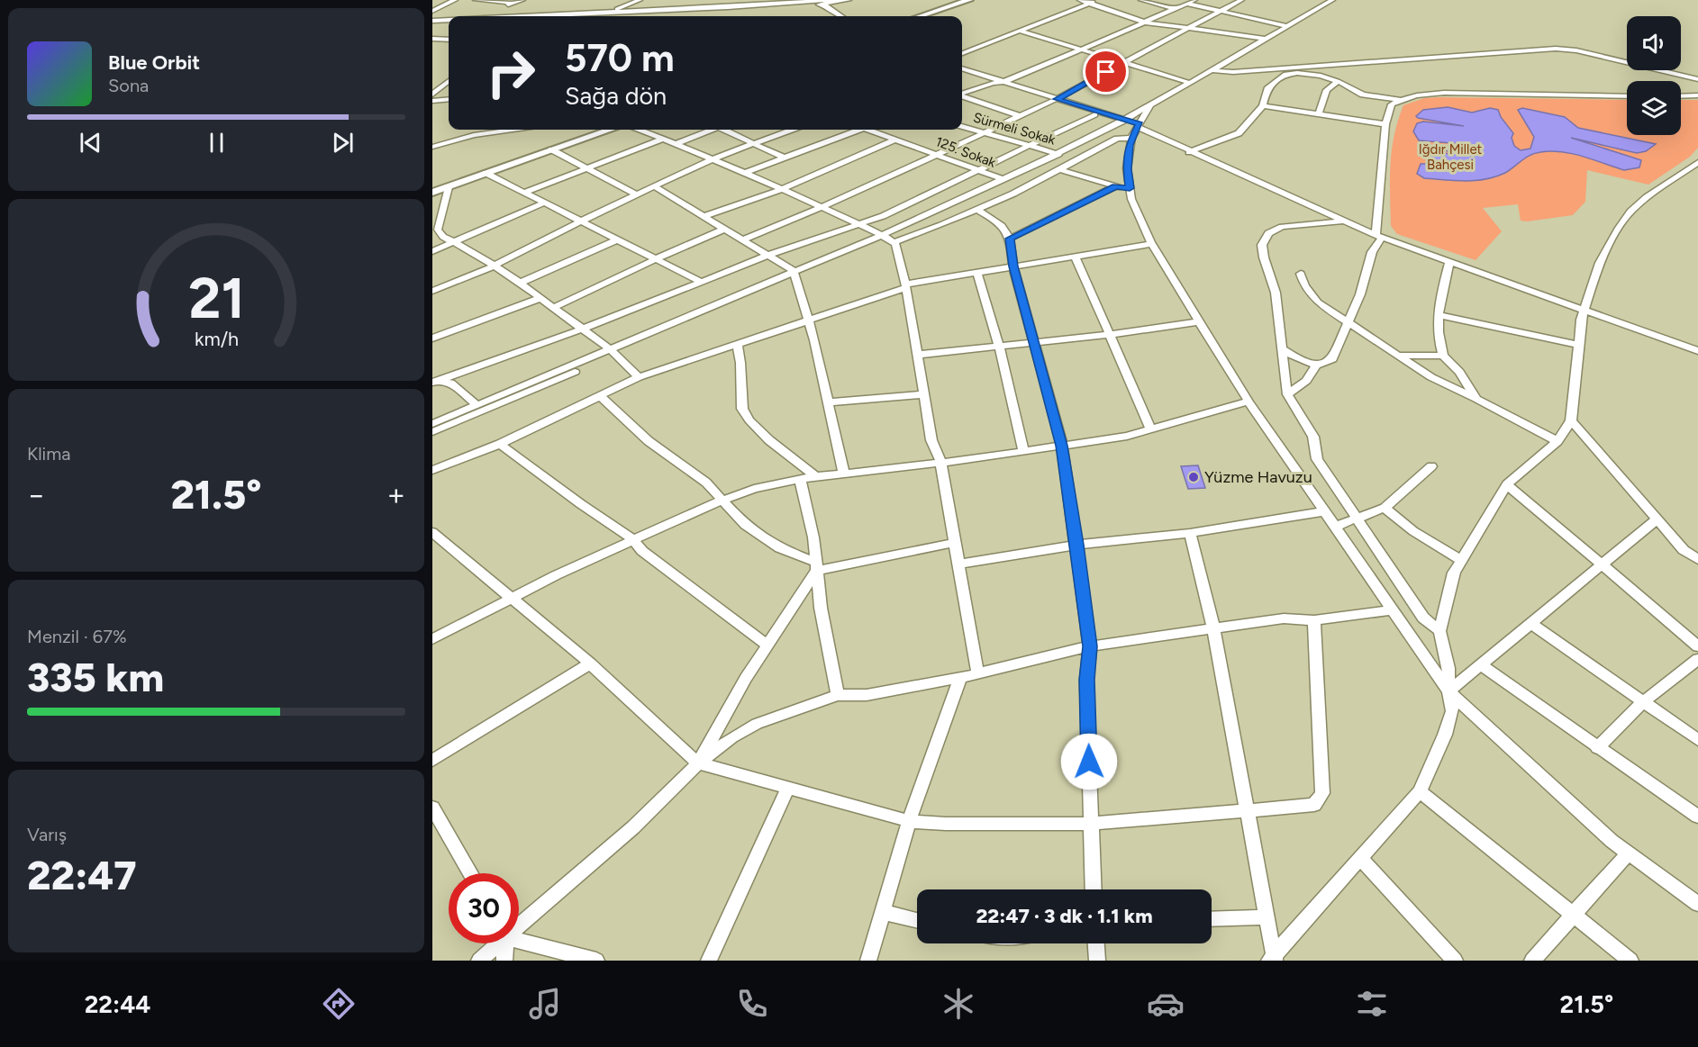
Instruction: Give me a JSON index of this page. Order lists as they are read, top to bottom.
{
  "streets": {
    "street": ["Sürmeli Sokak", "125. Sokak"]
  },
  "parks": ["Iğdır Millet Bahçesi"],
  "places": ["Yüzme Havuzu"],
  "page": {
    "turn": ["570 m", "Sağa dön"],
    "song": ["Blue Orbit", "Sona"],
    "tile": [
      "Klima",
      ["Menzil · 67%", "335 km"],
      ["Varış", "22:47"]
    ],
    "heat": ["−", "21.5°", "+"],
    "limit": "30",
    "trip": "22:47 · 3 dk · 1.1 km",
    "tabs": ["22:44", "21.5°"],
    "gauge": ["21", "km/h"]
  }
}
